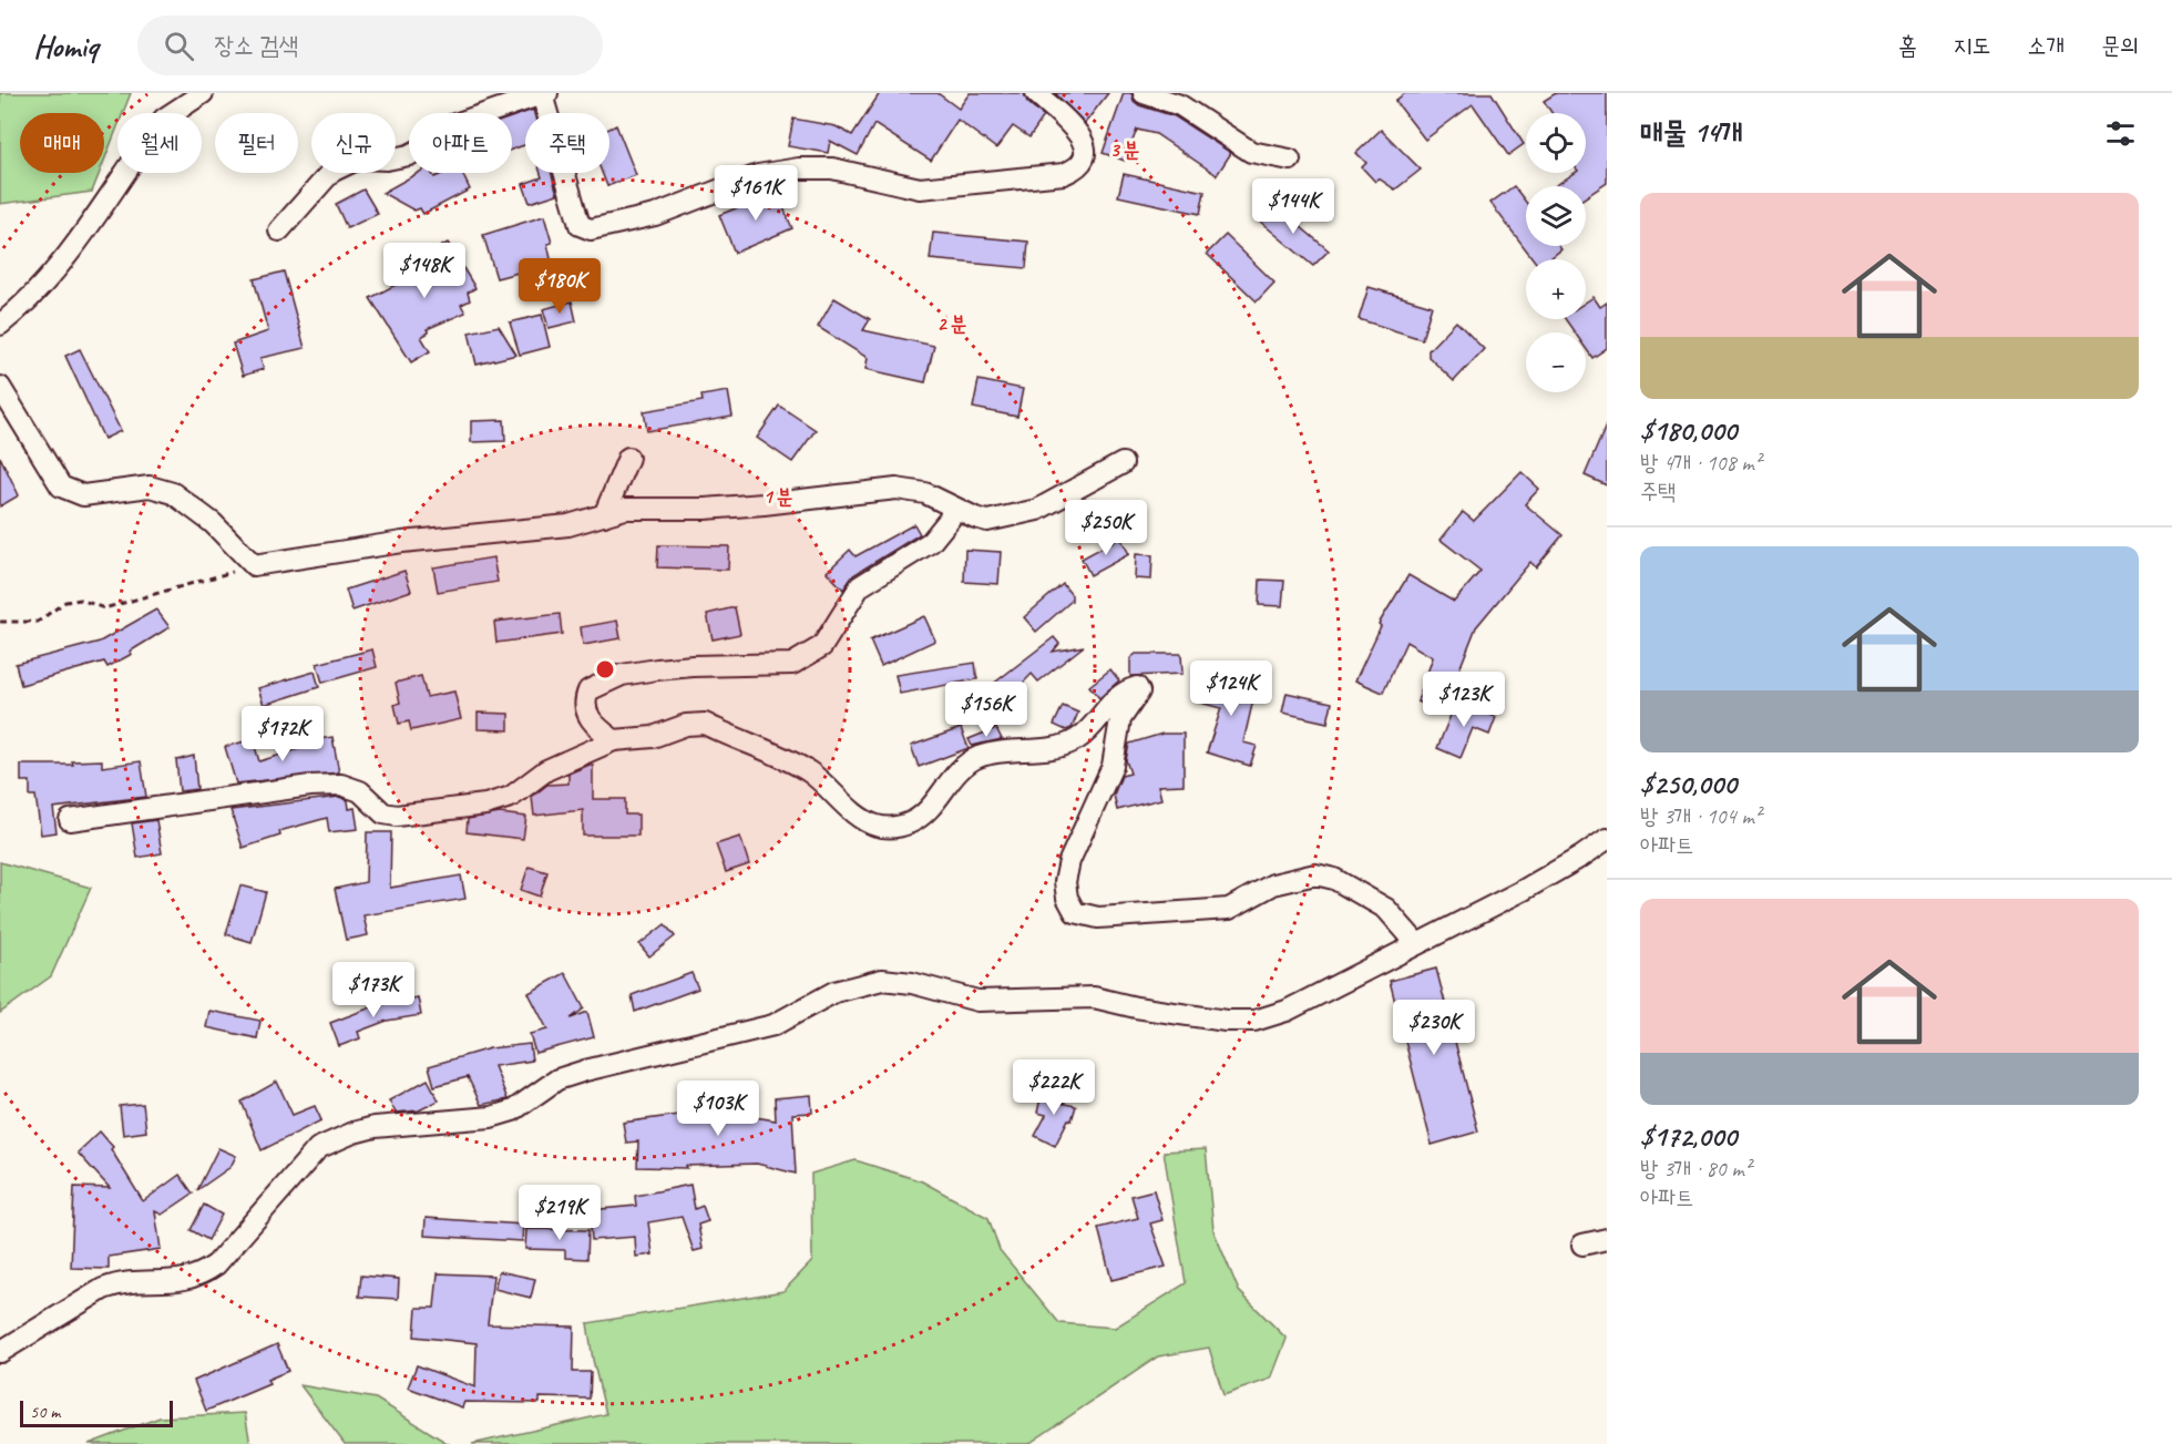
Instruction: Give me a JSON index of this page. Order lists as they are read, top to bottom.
{
  "scale_bar": "50 m",
  "page": {
    "header": "Homiq",
    "search": "장소 검색",
    "nav": [
      "홈",
      "지도",
      "소개",
      "문의"
    ],
    "heading": "매물 14개",
    "map_buttons": ["+", "−"],
    "chip": [
      "매매",
      "월세",
      "필터",
      "신규",
      "아파트",
      "주택"
    ],
    "price": [
      "$161K",
      "$144K",
      "$148K",
      "$180K",
      "$250K",
      "$124K",
      "$123K",
      "$156K",
      "$172K",
      "$173K",
      "$230K",
      "$222K",
      "$103K",
      "$219K"
    ],
    "list": [
      {
        "name": "$180,000",
        "note": "방 4개 · 108 m² · 주택"
      },
      {
        "name": "$250,000",
        "note": "방 3개 · 104 m² · 아파트"
      },
      {
        "name": "$172,000",
        "note": "방 3개 · 80 m² · 아파트"
      }
    ],
    "scale": "50 m"
  },
  "rings": ["3 분", "2 분", "1 분"]
}
